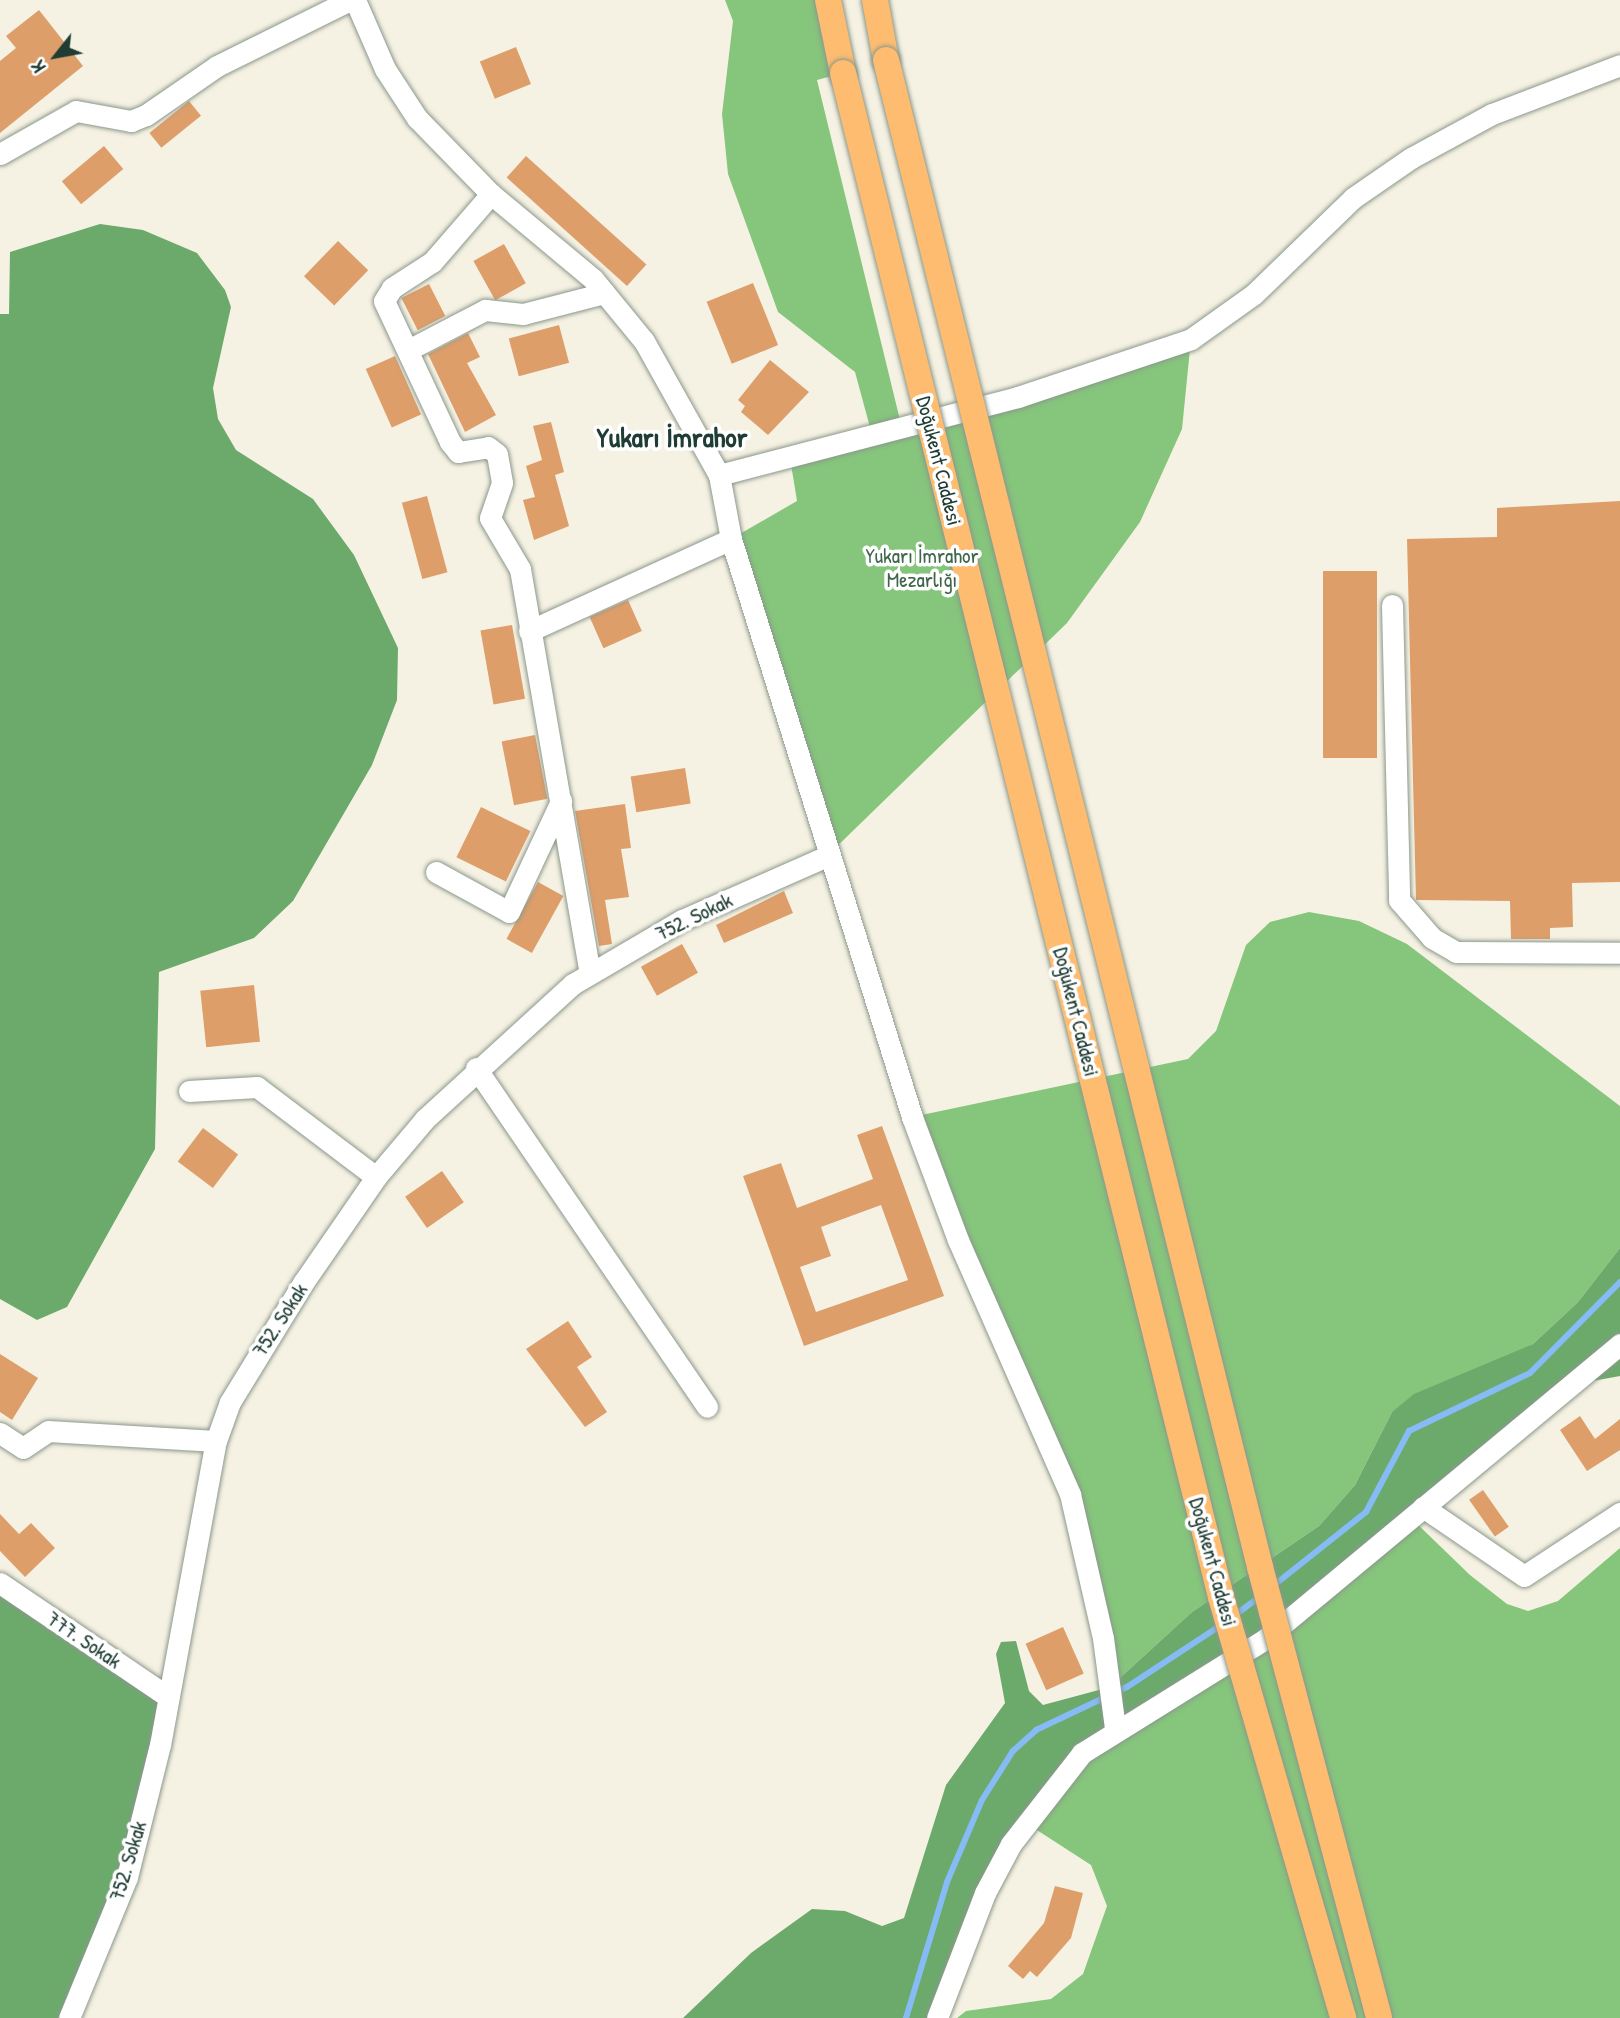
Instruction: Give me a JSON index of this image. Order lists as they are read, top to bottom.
{
  "streets": {
    "main road": ["Doğukent Caddesi"],
    "street": ["752. Sokak", "777. Sokak"]
  },
  "crossings": [
    ["752. Sokak", "777. Sokak"]
  ],
  "districts": ["Yukarı İmrahor"],
  "parks": ["Yukarı İmrahor Mezarlığı"],
  "north": "bottom left"
}
